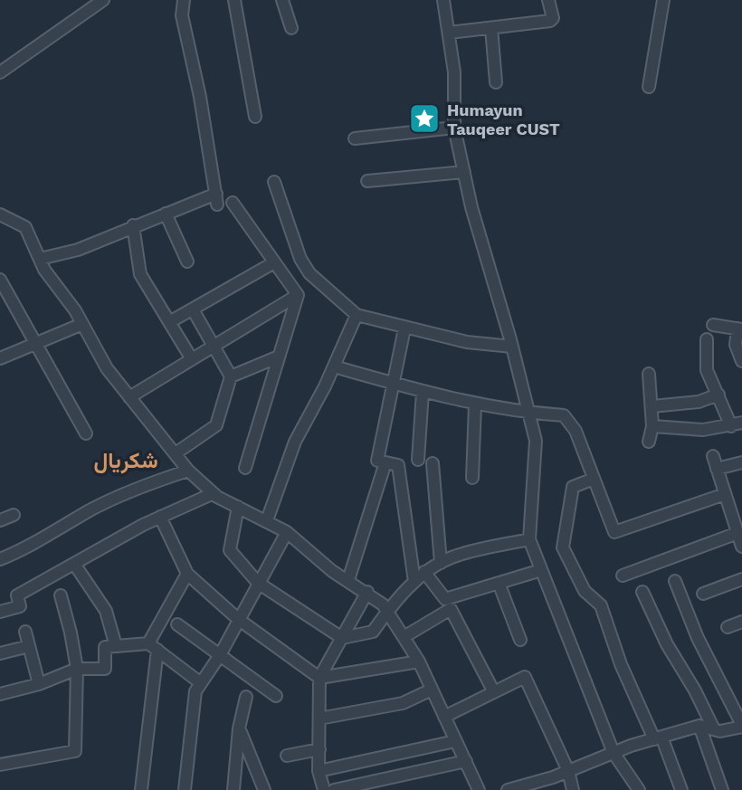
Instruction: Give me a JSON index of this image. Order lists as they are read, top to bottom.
{
  "districts": ["شکریال"],
  "places": {
    "place": ["Humayun Tauqeer CUST"]
  }
}
